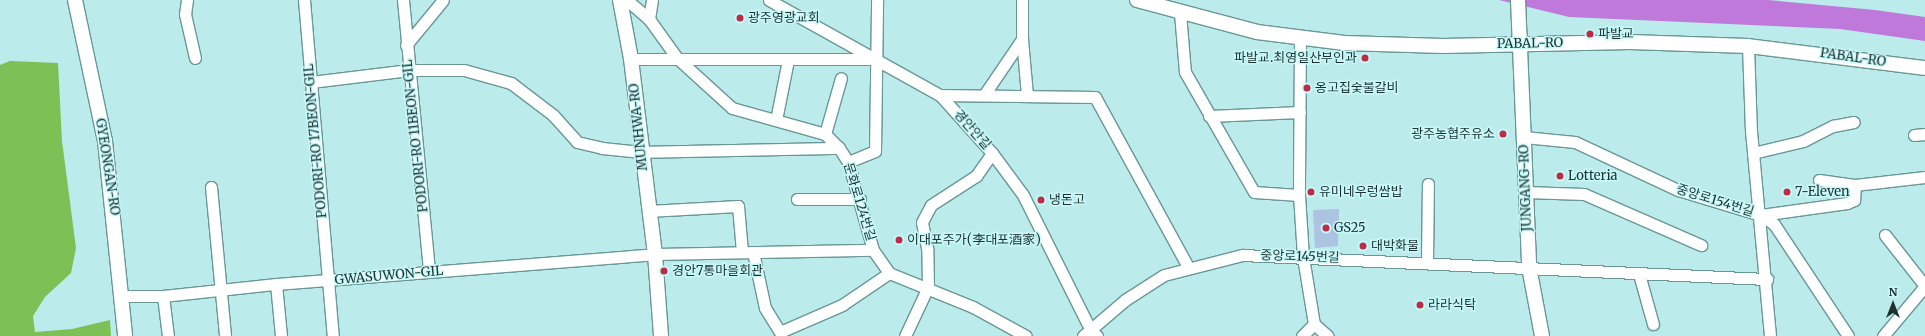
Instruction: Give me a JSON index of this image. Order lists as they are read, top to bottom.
{
  "streets": {
    "street": [
      "PABAL-RO",
      "MUNHWA-RO",
      "경안안길",
      "PODORI-RO 11BEON-GIL",
      "PODORI-RO 17BEON-GIL",
      "GYEONGAN-RO",
      "JUNGANG-RO",
      "중앙로154번길",
      "문화로124번길",
      "중앙로145번길",
      "GWASUWON-GIL"
    ]
  },
  "crossings": [
    ["PABAL-RO", "JUNGANG-RO"],
    ["MUNHWA-RO", "GWASUWON-GIL"],
    ["경안안길", "중앙로145번길"],
    ["PODORI-RO 11BEON-GIL", "GWASUWON-GIL"],
    ["PODORI-RO 17BEON-GIL", "GWASUWON-GIL"],
    ["GYEONGAN-RO", "GWASUWON-GIL"],
    ["JUNGANG-RO", "중앙로154번길"],
    ["JUNGANG-RO", "중앙로145번길"]
  ],
  "places": [
    "광주영광교회",
    "파발교",
    "파발교.최영일산부인과",
    "옹고집숯불갈비",
    "광주농협주유소",
    "Lotteria",
    "유미네우렁쌈밥",
    "7-Eleven",
    "냉돈고",
    "GS25",
    "이대포주가(李대포酒家)",
    "대박화물",
    "경안7통마을회관",
    "라라식탁"
  ],
  "north": "top"
}
